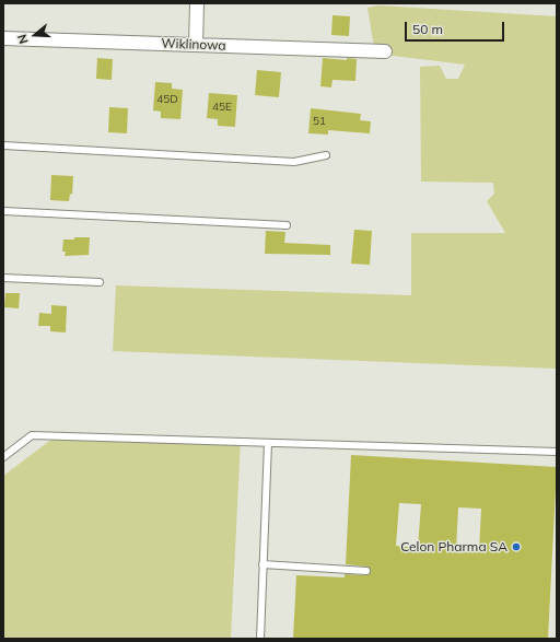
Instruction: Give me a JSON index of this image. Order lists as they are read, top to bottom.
{
  "streets": {
    "street": ["Wiklinowa"]
  },
  "places": ["Celon Pharma SA"],
  "house_numbers": ["45D", "45E", "51"],
  "scale_bar": "50 m",
  "north": "left"
}
